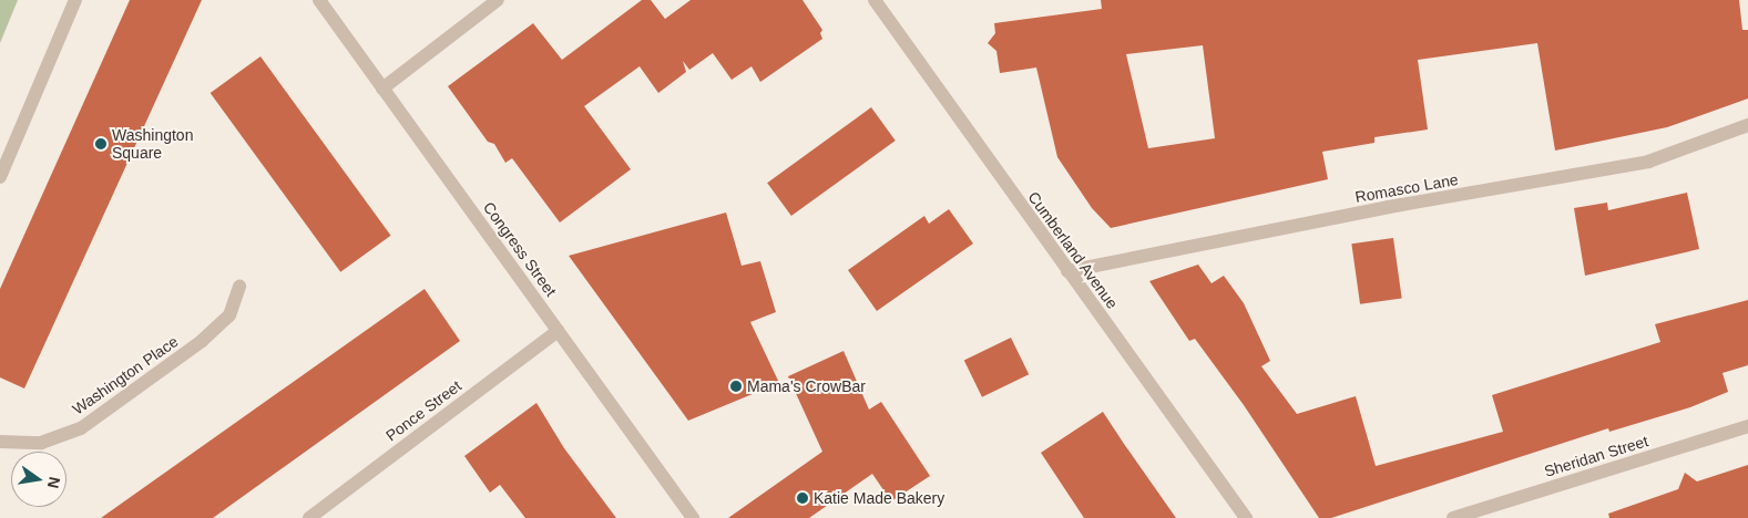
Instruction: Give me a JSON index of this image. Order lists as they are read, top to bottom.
{
  "streets": {
    "street": [
      "Romasco Lane",
      "Congress Street",
      "Cumberland Avenue",
      "Washington Place",
      "Ponce Street",
      "Sheridan Street"
    ]
  },
  "crossings": [
    ["Romasco Lane", "Cumberland Avenue"],
    ["Congress Street", "Ponce Street"]
  ],
  "places": ["Washington Square", "Mama's CrowBar", "Katie Made Bakery"],
  "north": "right"
}
